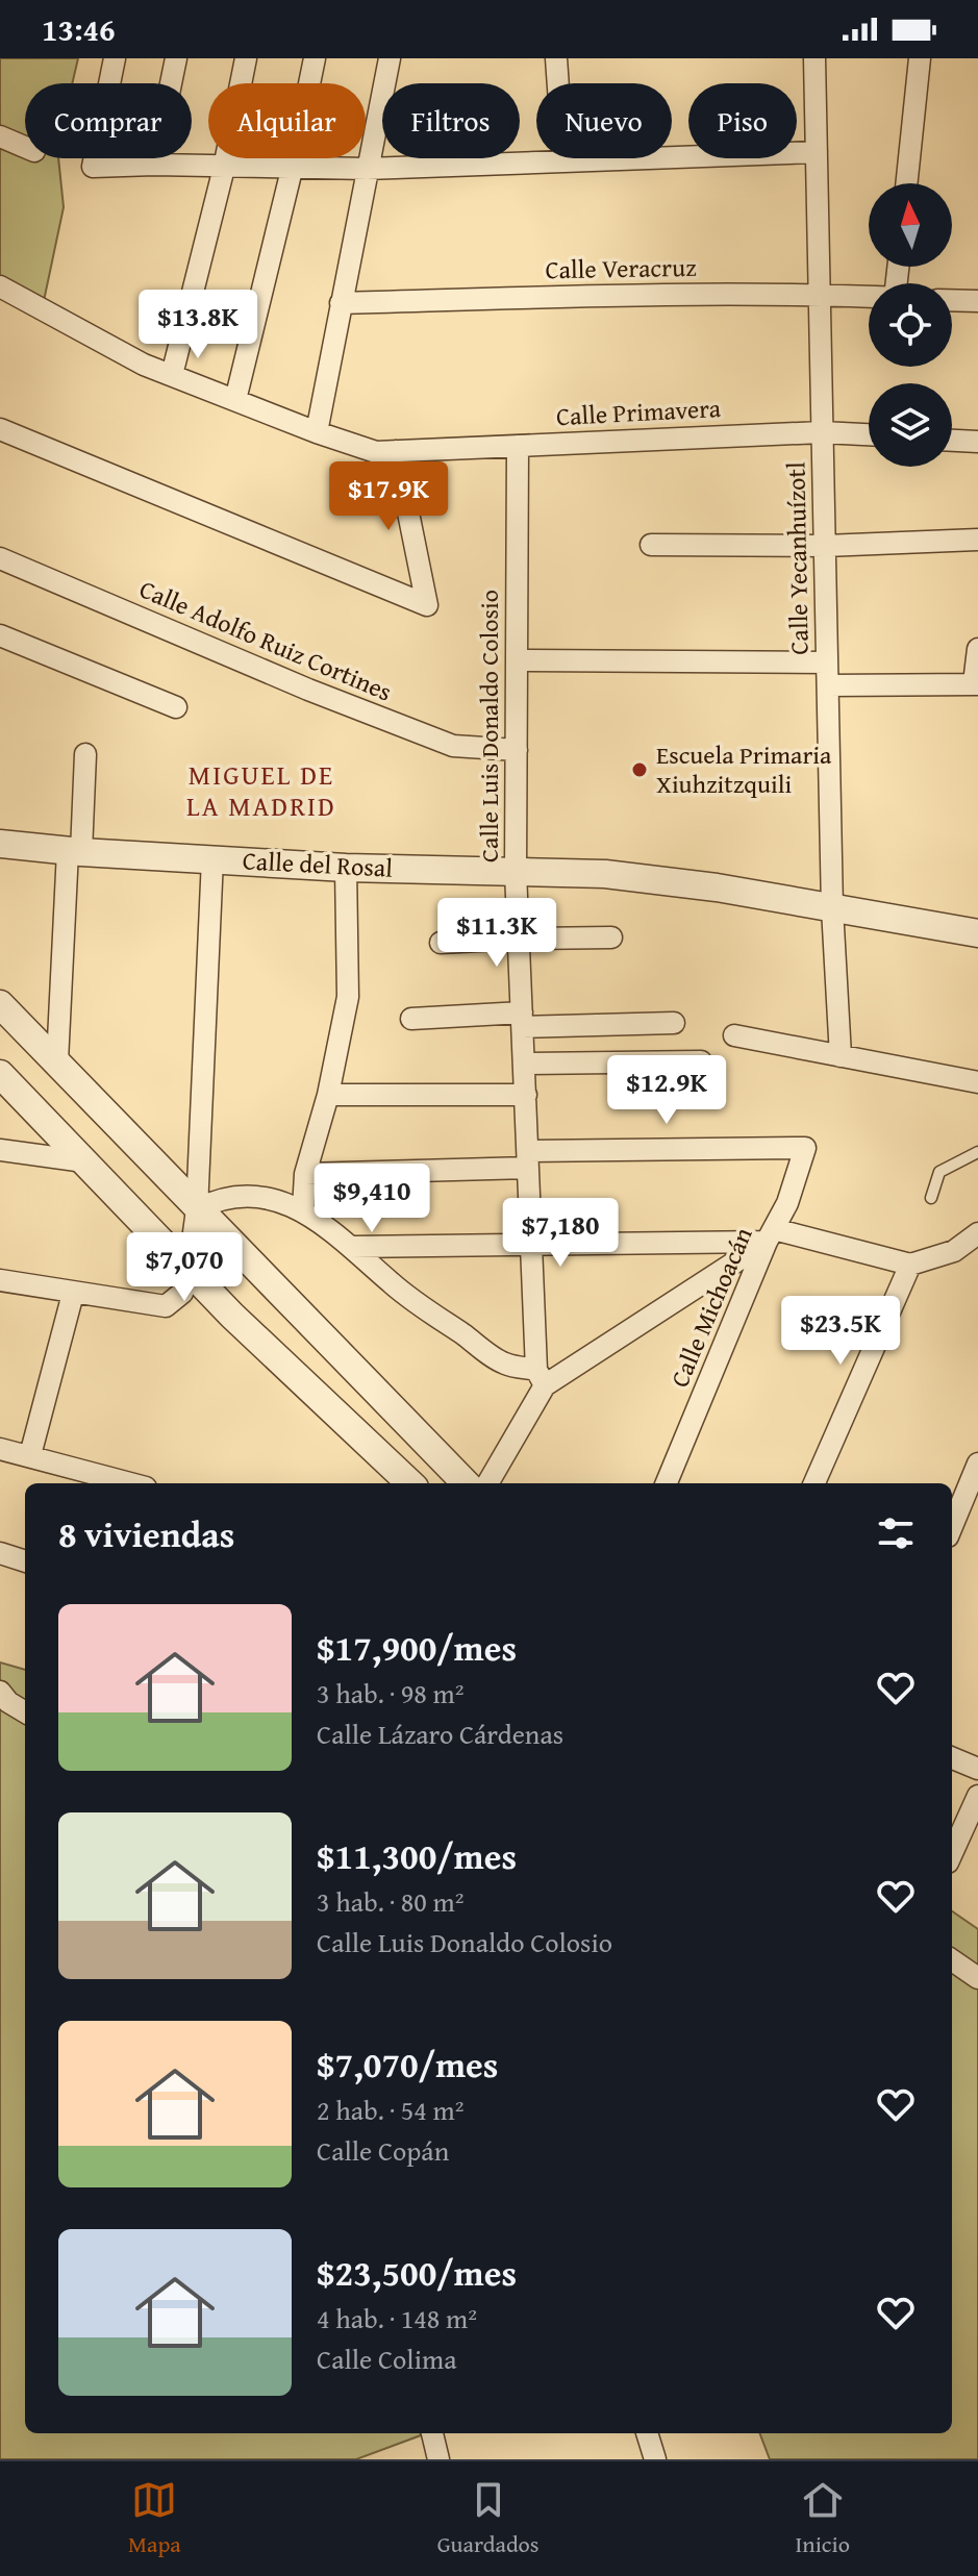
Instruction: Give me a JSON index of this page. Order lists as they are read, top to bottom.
{
  "streets": {
    "street": [
      "Calle Veracruz",
      "Calle Primavera",
      "Calle Yecanhuízotl",
      "Calle Adolfo Ruiz Cortines",
      "Calle Luis Donaldo Colosio",
      "Calle del Rosal",
      "Calle Michoacán"
    ]
  },
  "crossings": [
    ["Calle Veracruz", "Calle Yecanhuízotl"],
    ["Calle Primavera", "Calle Yecanhuízotl"],
    ["Calle Primavera", "Calle Luis Donaldo Colosio"],
    ["Calle Yecanhuízotl", "Calle del Rosal"],
    ["Calle Adolfo Ruiz Cortines", "Calle Luis Donaldo Colosio"],
    ["Calle Luis Donaldo Colosio", "Calle del Rosal"],
    ["Calle Luis Donaldo Colosio", "Calle Michoacán"]
  ],
  "districts": ["MIGUEL DE LA MADRID"],
  "places": ["Escuela Primaria Xiuhzitzquili"],
  "north": "top",
  "page": {
    "status": "13:46",
    "chip": [
      "Comprar",
      "Alquilar",
      "Filtros",
      "Nuevo",
      "Piso"
    ],
    "price": [
      "$13.8K",
      "$17.9K",
      "$11.3K",
      "$12.9K",
      "$9,410",
      "$7,180",
      "$7,070",
      "$23.5K"
    ],
    "heading": "8 viviendas",
    "list": [
      {
        "name": "$17,900/mes",
        "note": "3 hab. · 98 m² · Calle Lázaro Cárdenas"
      },
      {
        "name": "$11,300/mes",
        "note": "3 hab. · 80 m² · Calle Luis Donaldo Colosio"
      },
      {
        "name": "$7,070/mes",
        "note": "2 hab. · 54 m² · Calle Copán"
      },
      {
        "name": "$23,500/mes",
        "note": "4 hab. · 148 m² · Calle Colima"
      }
    ],
    "tabs": ["Mapa", "Guardados", "Inicio"]
  }
}
